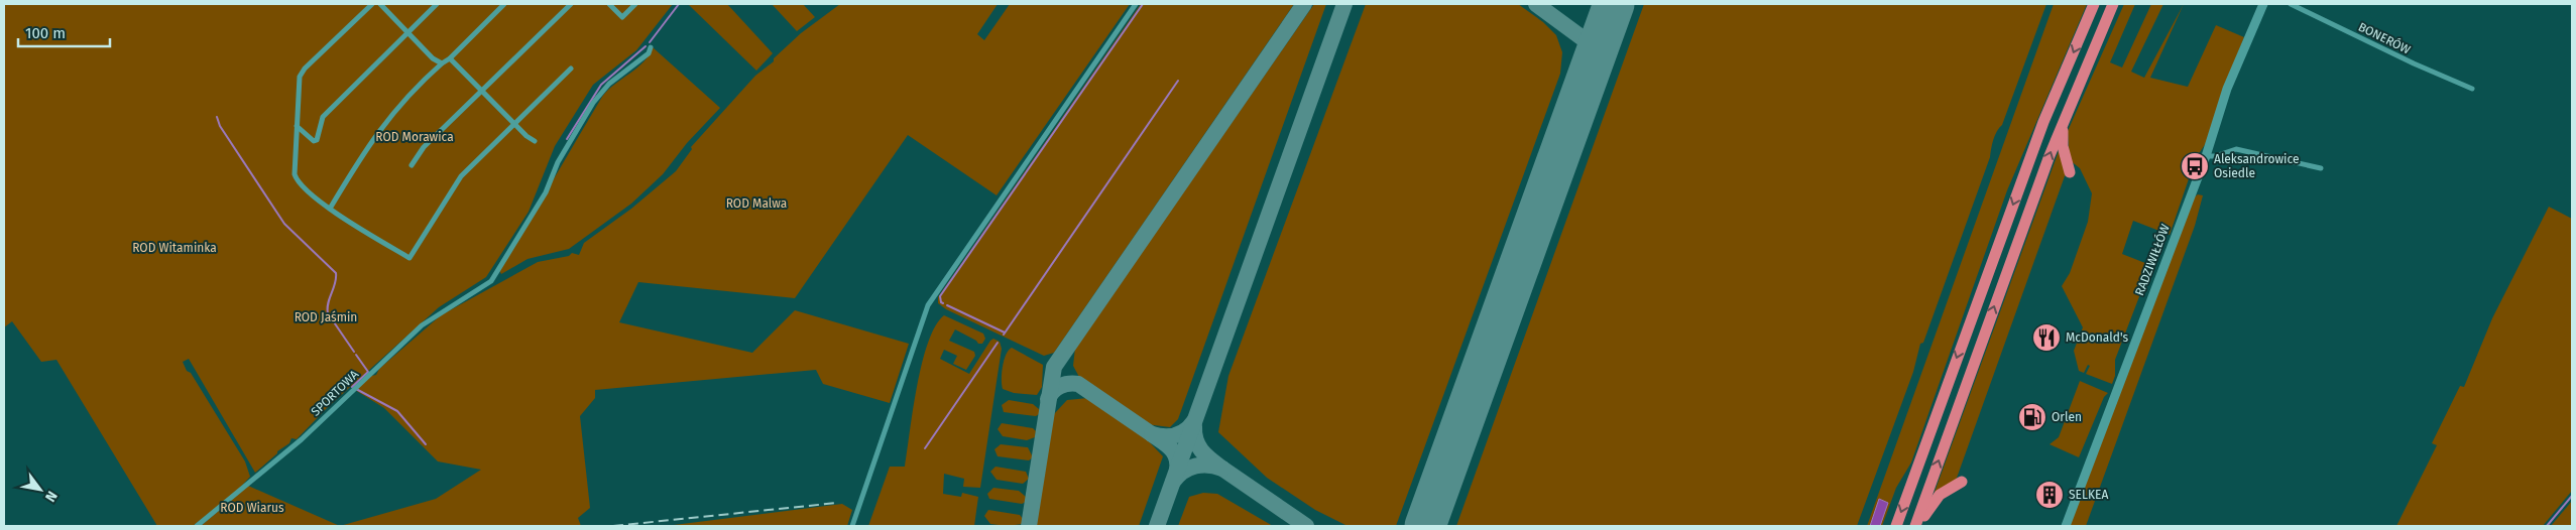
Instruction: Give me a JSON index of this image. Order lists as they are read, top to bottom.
{
  "streets": {
    "street": ["BONERÓW", "RADZIWIŁŁÓW", "SPORTOWA"]
  },
  "parks": [
    "ROD Morawica",
    "ROD Malwa",
    "ROD Witaminka",
    "ROD Jaśmin",
    "ROD Wiarus"
  ],
  "places": {
    "bus stop": ["Aleksandrowice Osiedle"],
    "restaurant": ["McDonald's"],
    "fuel station": ["Orlen"],
    "building": ["SELKEA"]
  },
  "scale_bar": "100 m",
  "north": "bottom right"
}
